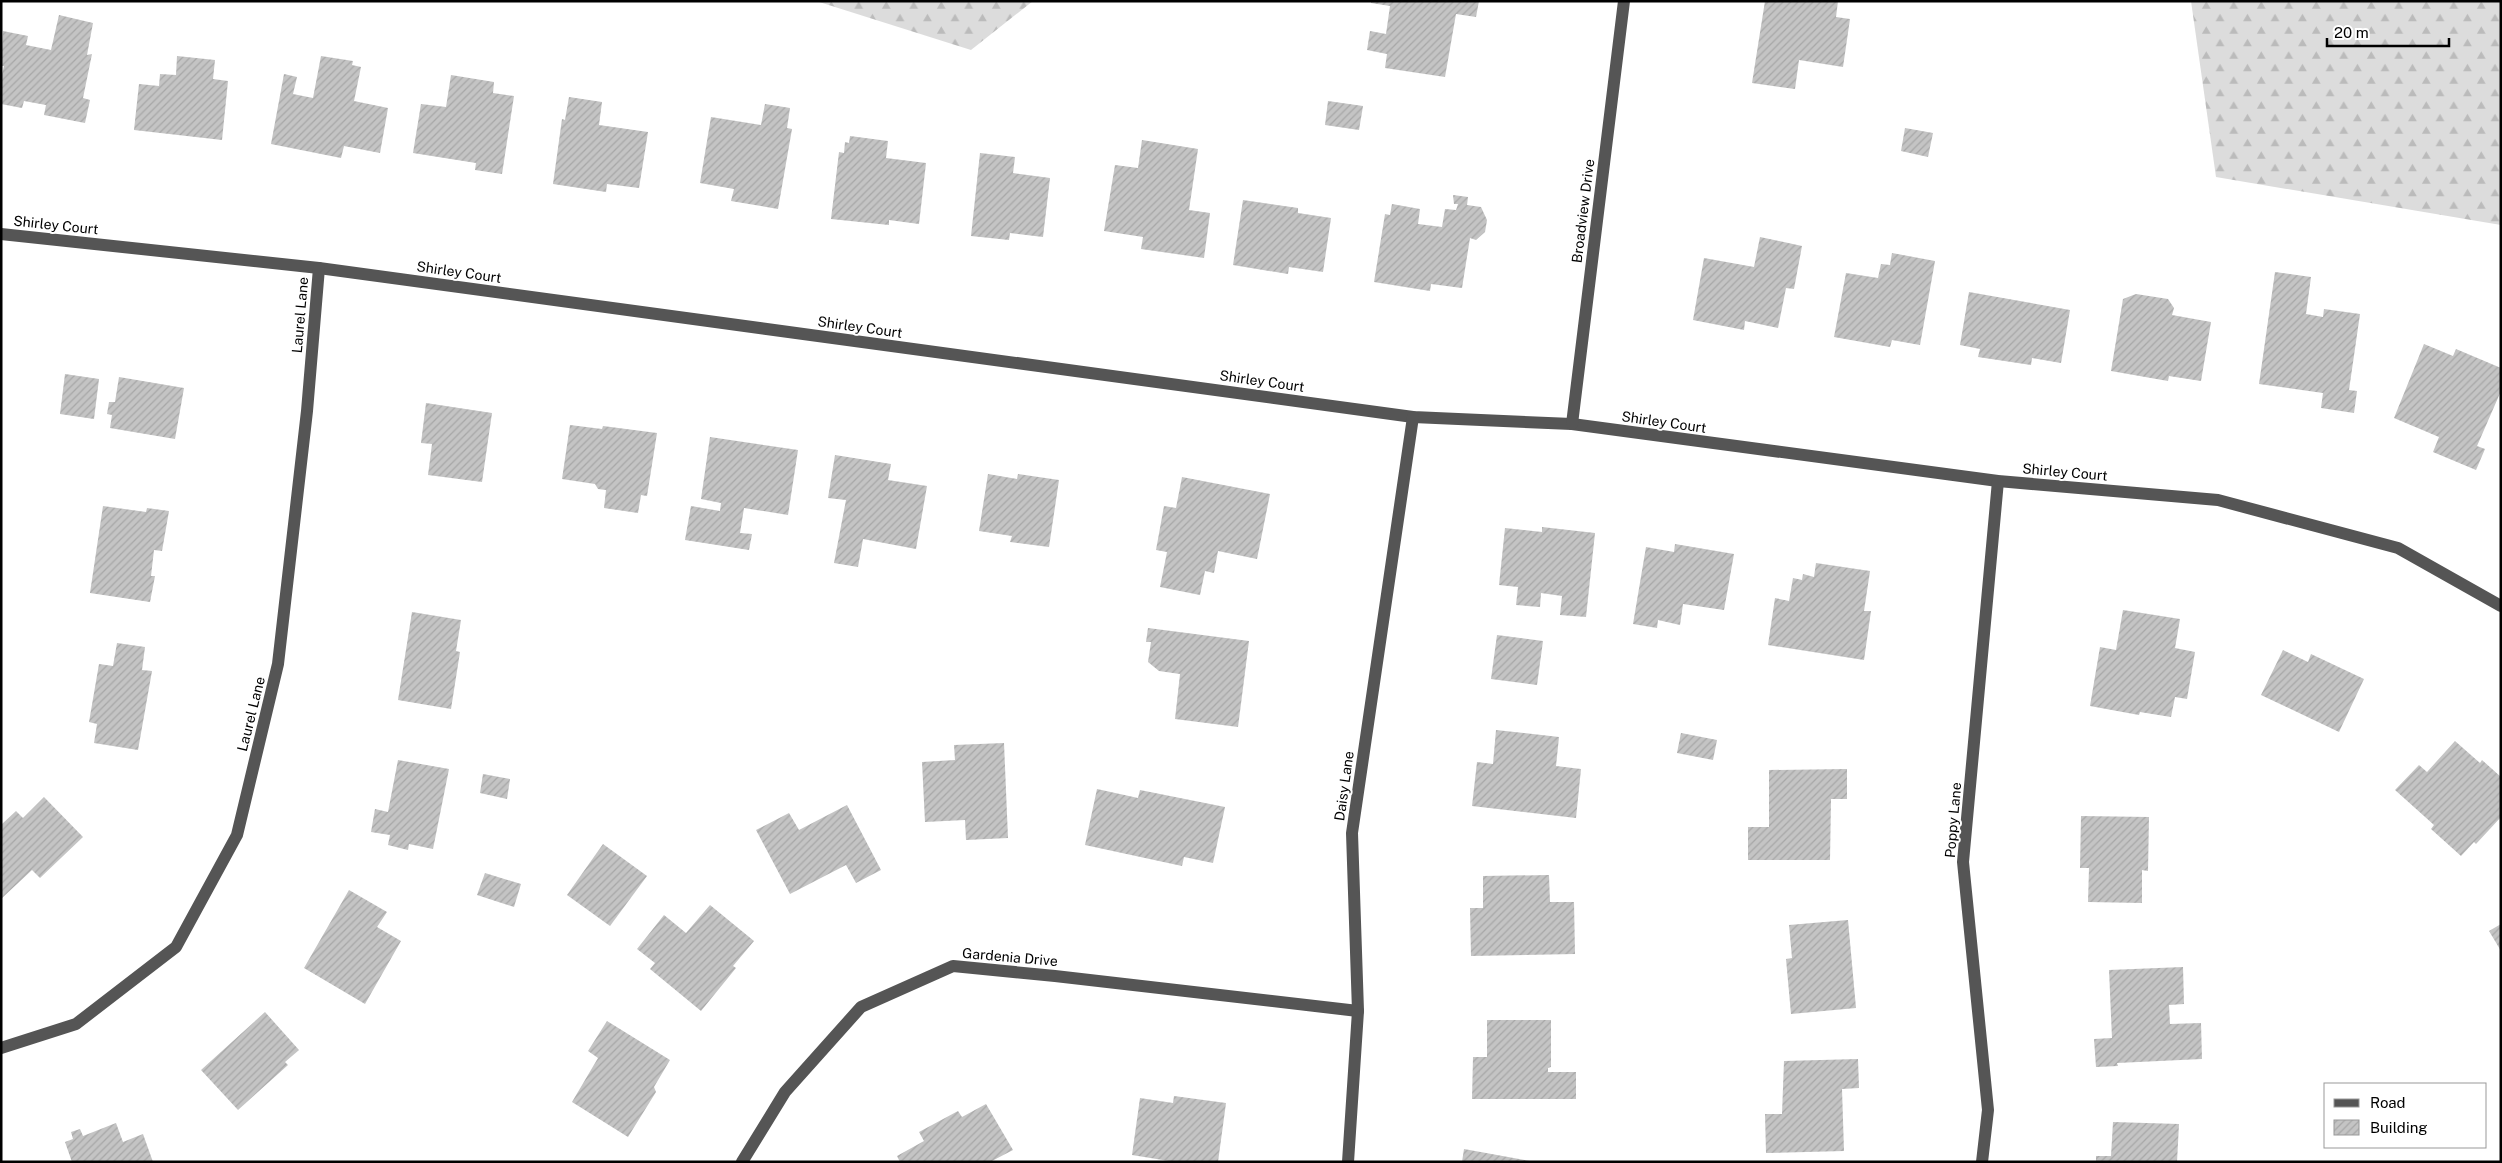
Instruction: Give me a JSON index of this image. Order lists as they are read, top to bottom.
{
  "streets": {
    "street": [
      "Broadview Drive",
      "Shirley Court",
      "Laurel Lane",
      "Daisy Lane",
      "Poppy Lane",
      "Gardenia Drive"
    ]
  },
  "crossings": [
    ["Broadview Drive", "Shirley Court"],
    ["Shirley Court", "Laurel Lane"],
    ["Shirley Court", "Daisy Lane"],
    ["Shirley Court", "Poppy Lane"],
    ["Daisy Lane", "Gardenia Drive"]
  ],
  "legend": ["Road", "Building"],
  "scale_bar": "20 m"
}
